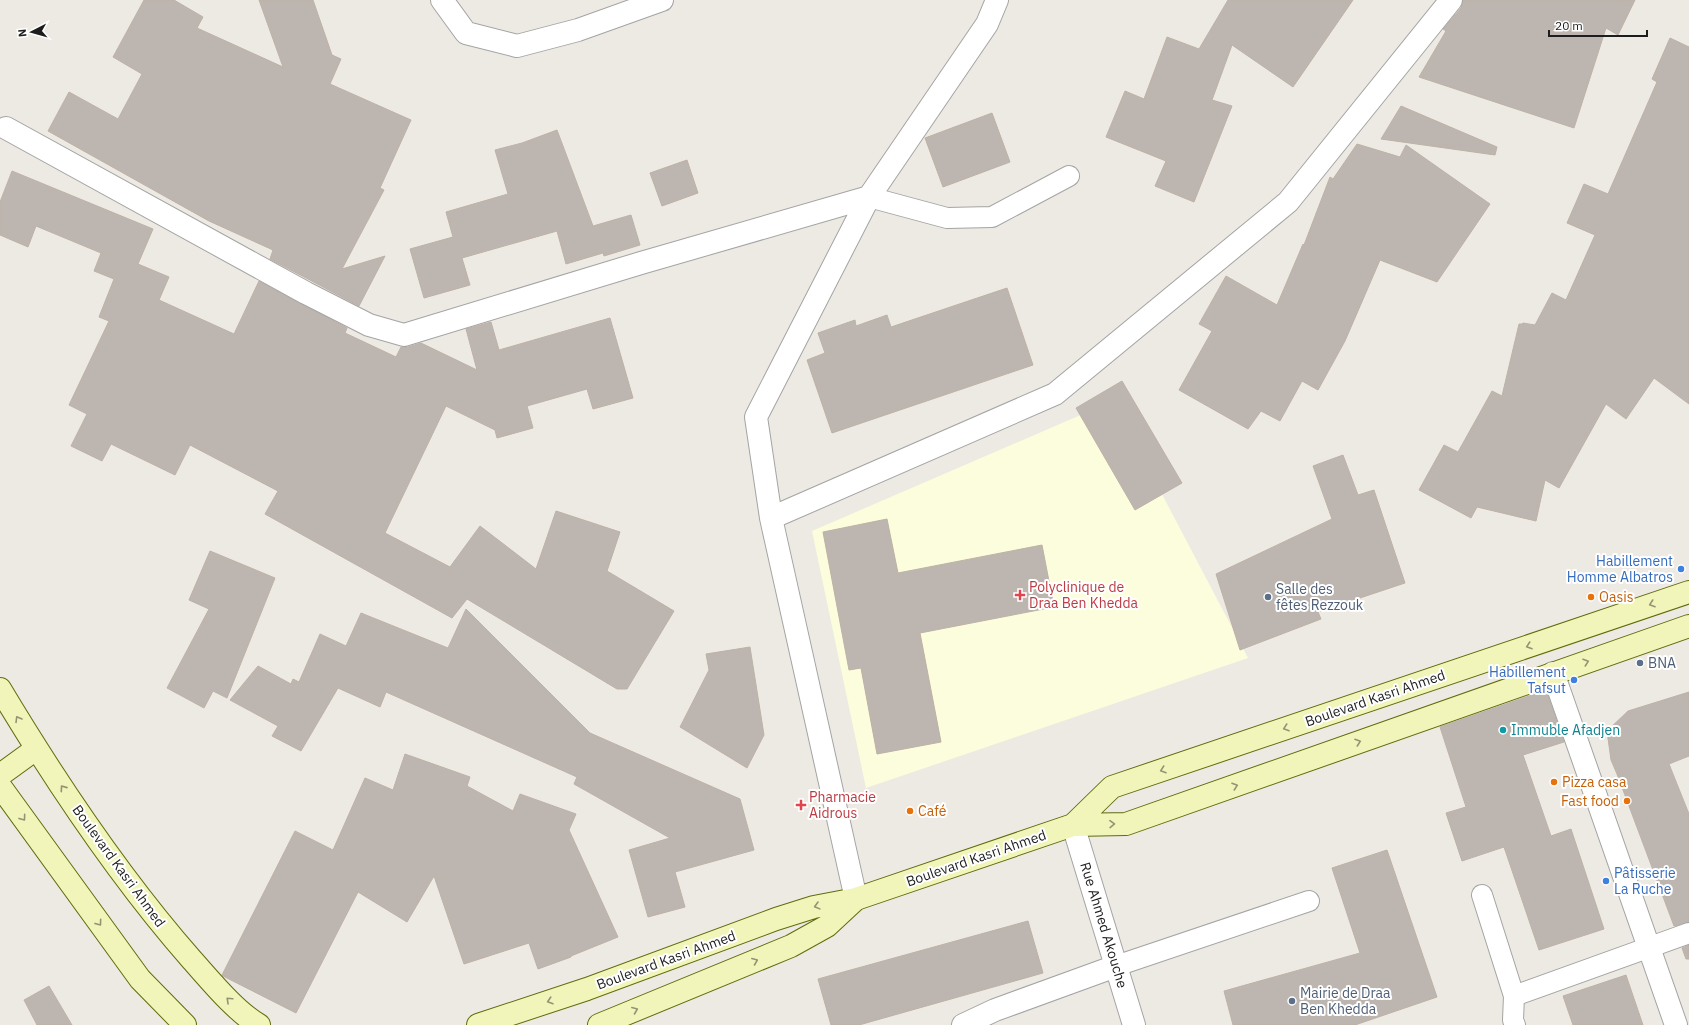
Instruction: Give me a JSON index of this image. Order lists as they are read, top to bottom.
{
  "streets": {
    "main road": ["Boulevard Kasri Ahmed"],
    "street": ["Rue Ahmed Akouche"]
  },
  "crossings": [
    ["Boulevard Kasri Ahmed", "Rue Ahmed Akouche"]
  ],
  "places": {
    "other": [
      "Habillement Homme Albatros",
      "Salle des fêtes Rezzouk",
      "Oasis",
      "BNA",
      "Habillement Tafsut",
      "Immuble Afadjen",
      "Pizza casa",
      "Fast food",
      "Café",
      "Pâtisserie La Ruche",
      "Mairie de Draa Ben Khedda"
    ],
    "health": ["Polyclinique de Draa Ben Khedda", "Pharmacie Aidrous"]
  },
  "scale_bar": "20 m",
  "north": "left"
}
